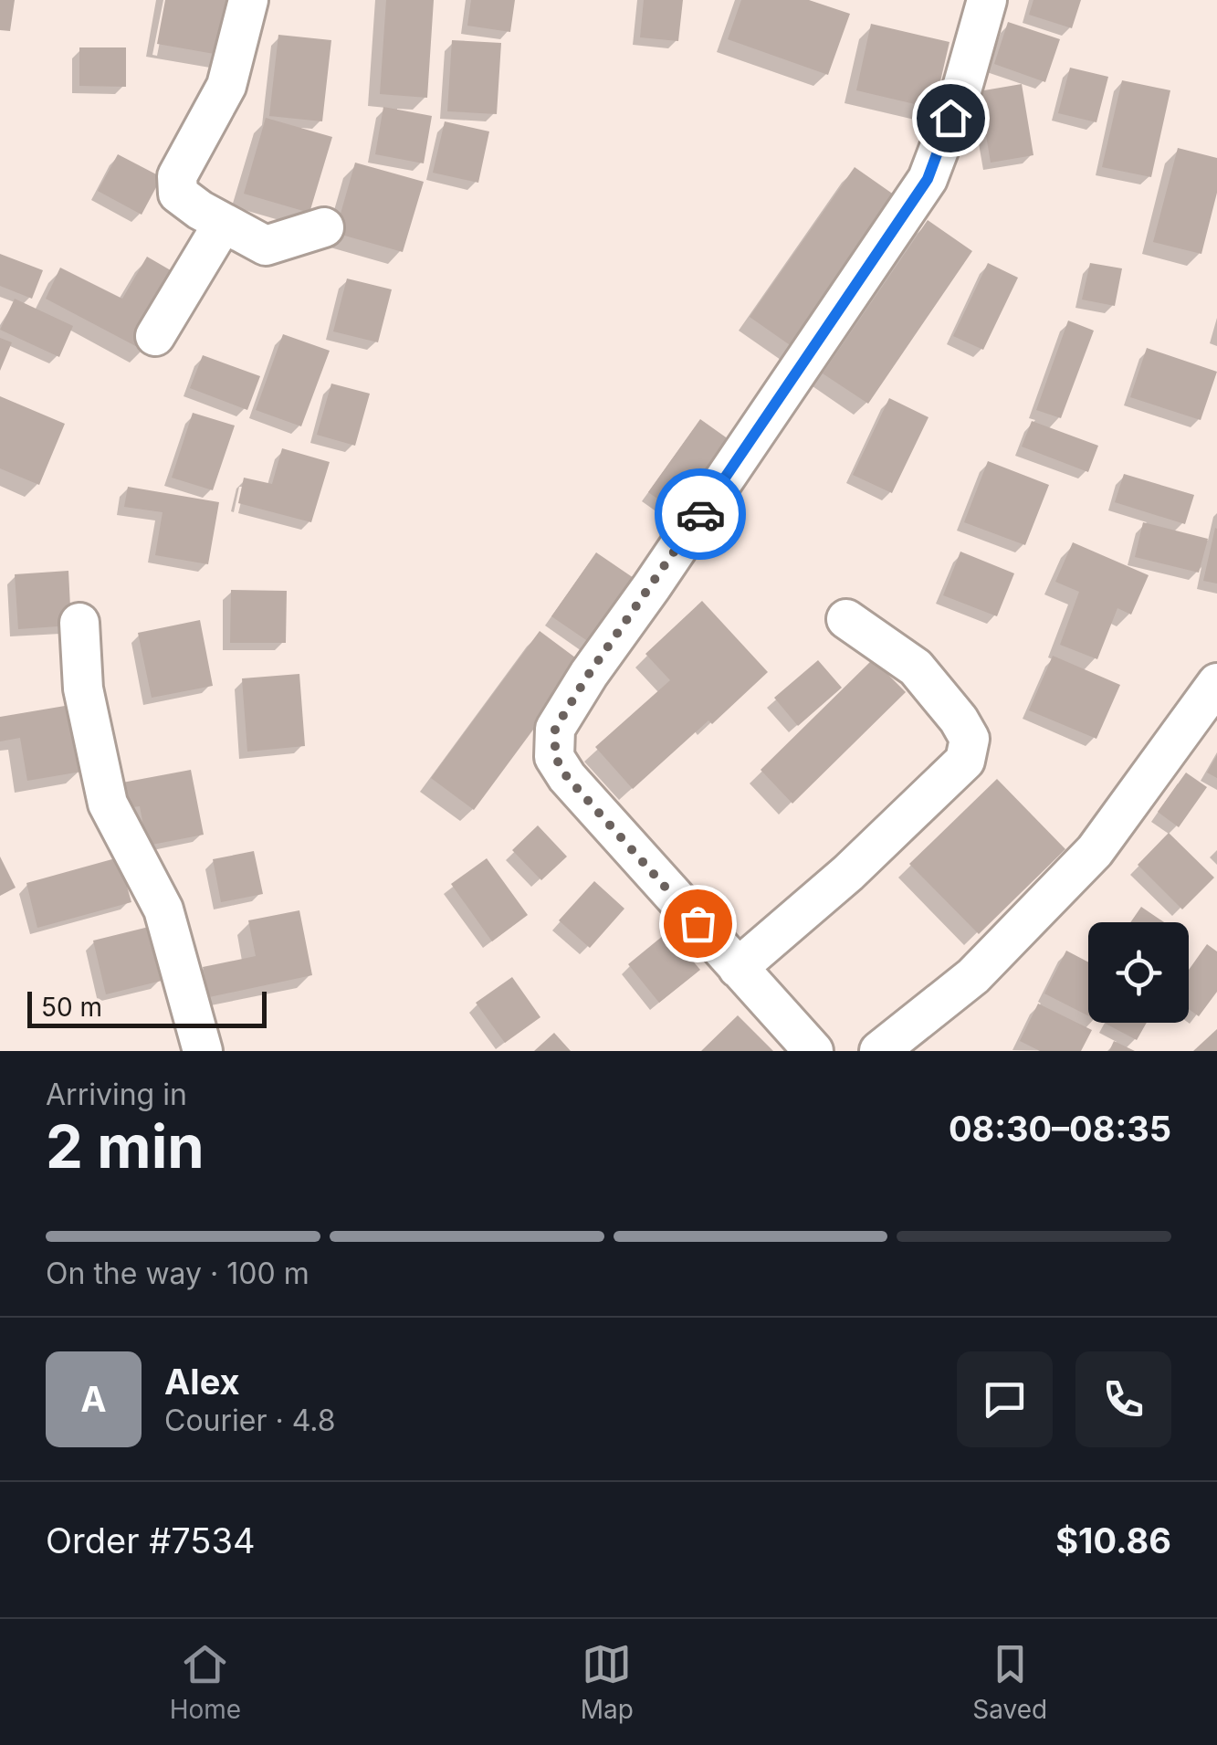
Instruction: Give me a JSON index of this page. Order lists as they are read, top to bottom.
{
  "scale_bar": "50 m",
  "page": {
    "scale": "50 m",
    "heading": ["2 min", "Arriving in", "08:30–08:35"],
    "panel": [
      "Alex",
      "Courier · 4.8",
      "Order #7534",
      "$10.86"
    ],
    "bar": "On the way · 100 m",
    "round": "A",
    "tabs": ["Home", "Map", "Saved"]
  }
}
